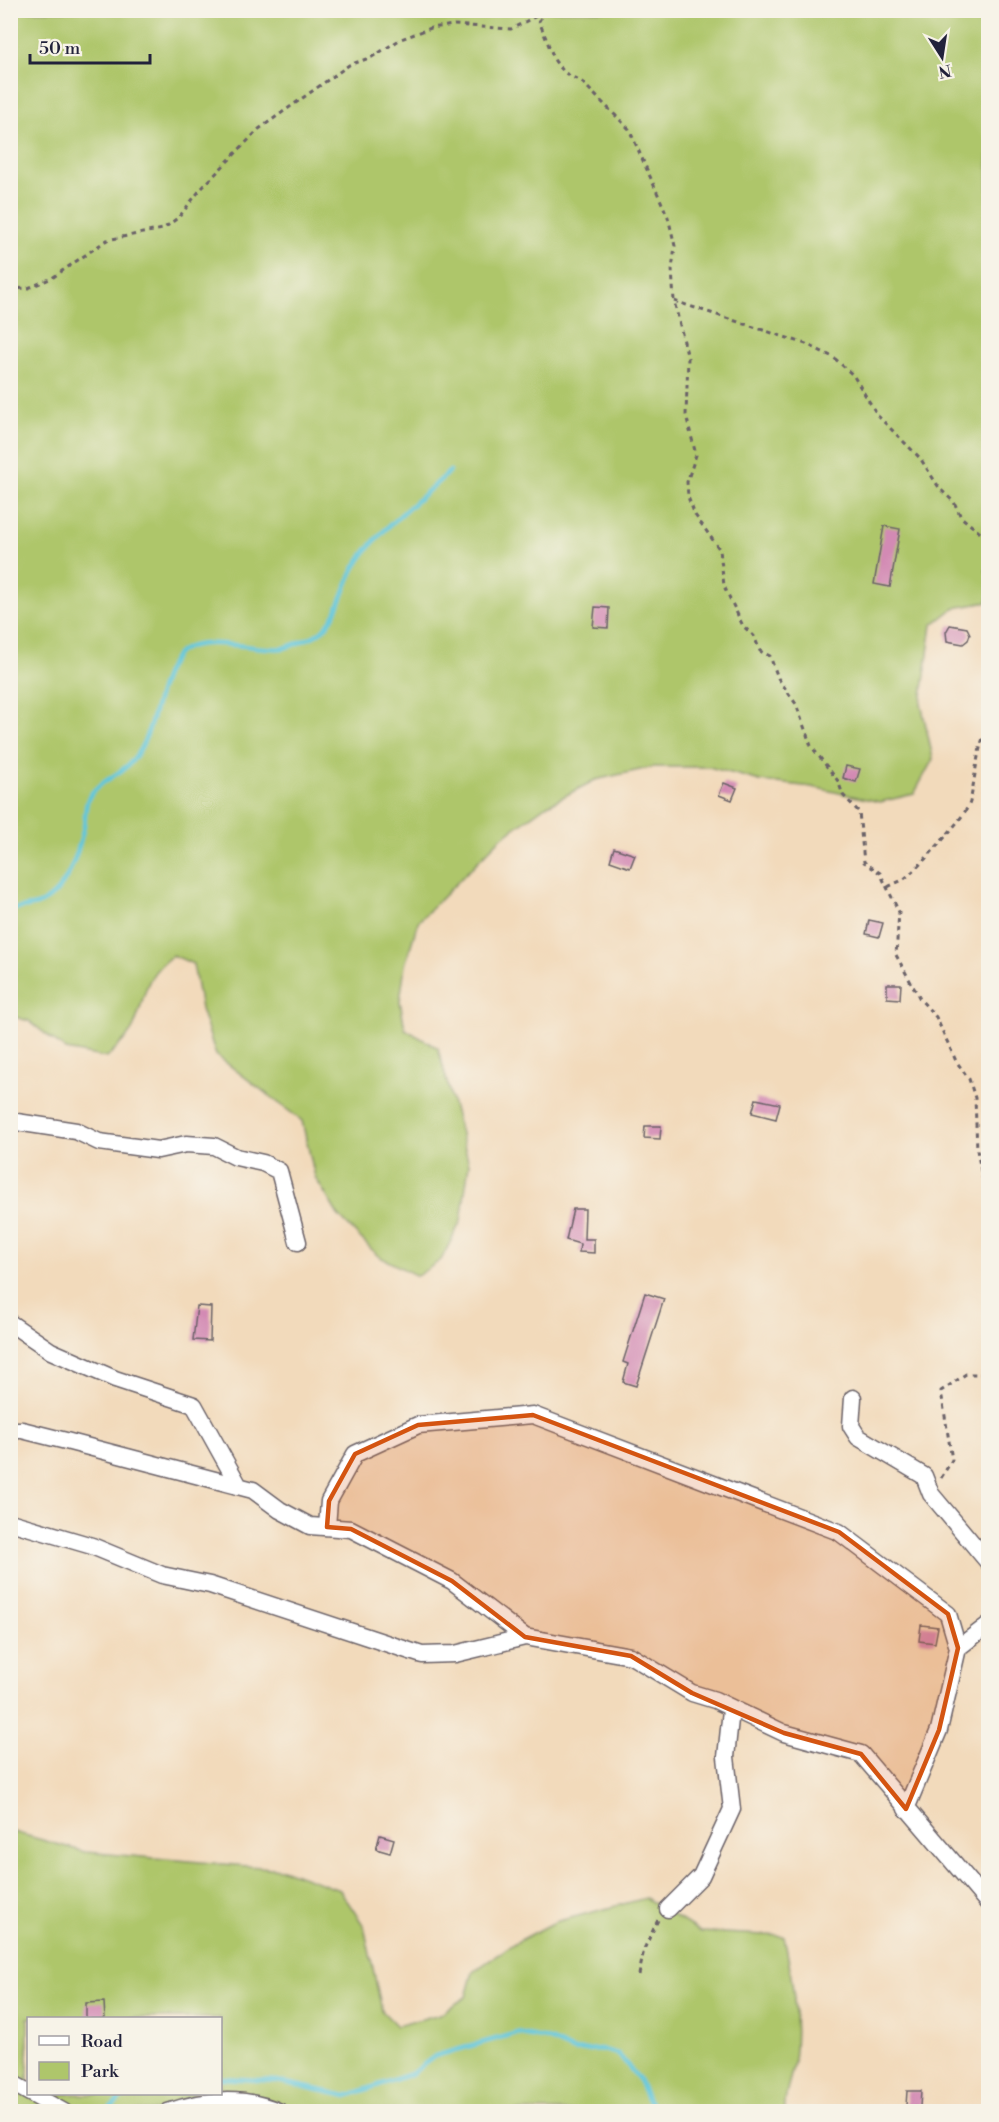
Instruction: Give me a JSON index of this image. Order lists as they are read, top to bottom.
{
  "legend": ["Road", "Park"],
  "scale_bar": "50 m",
  "north": "bottom"
}
